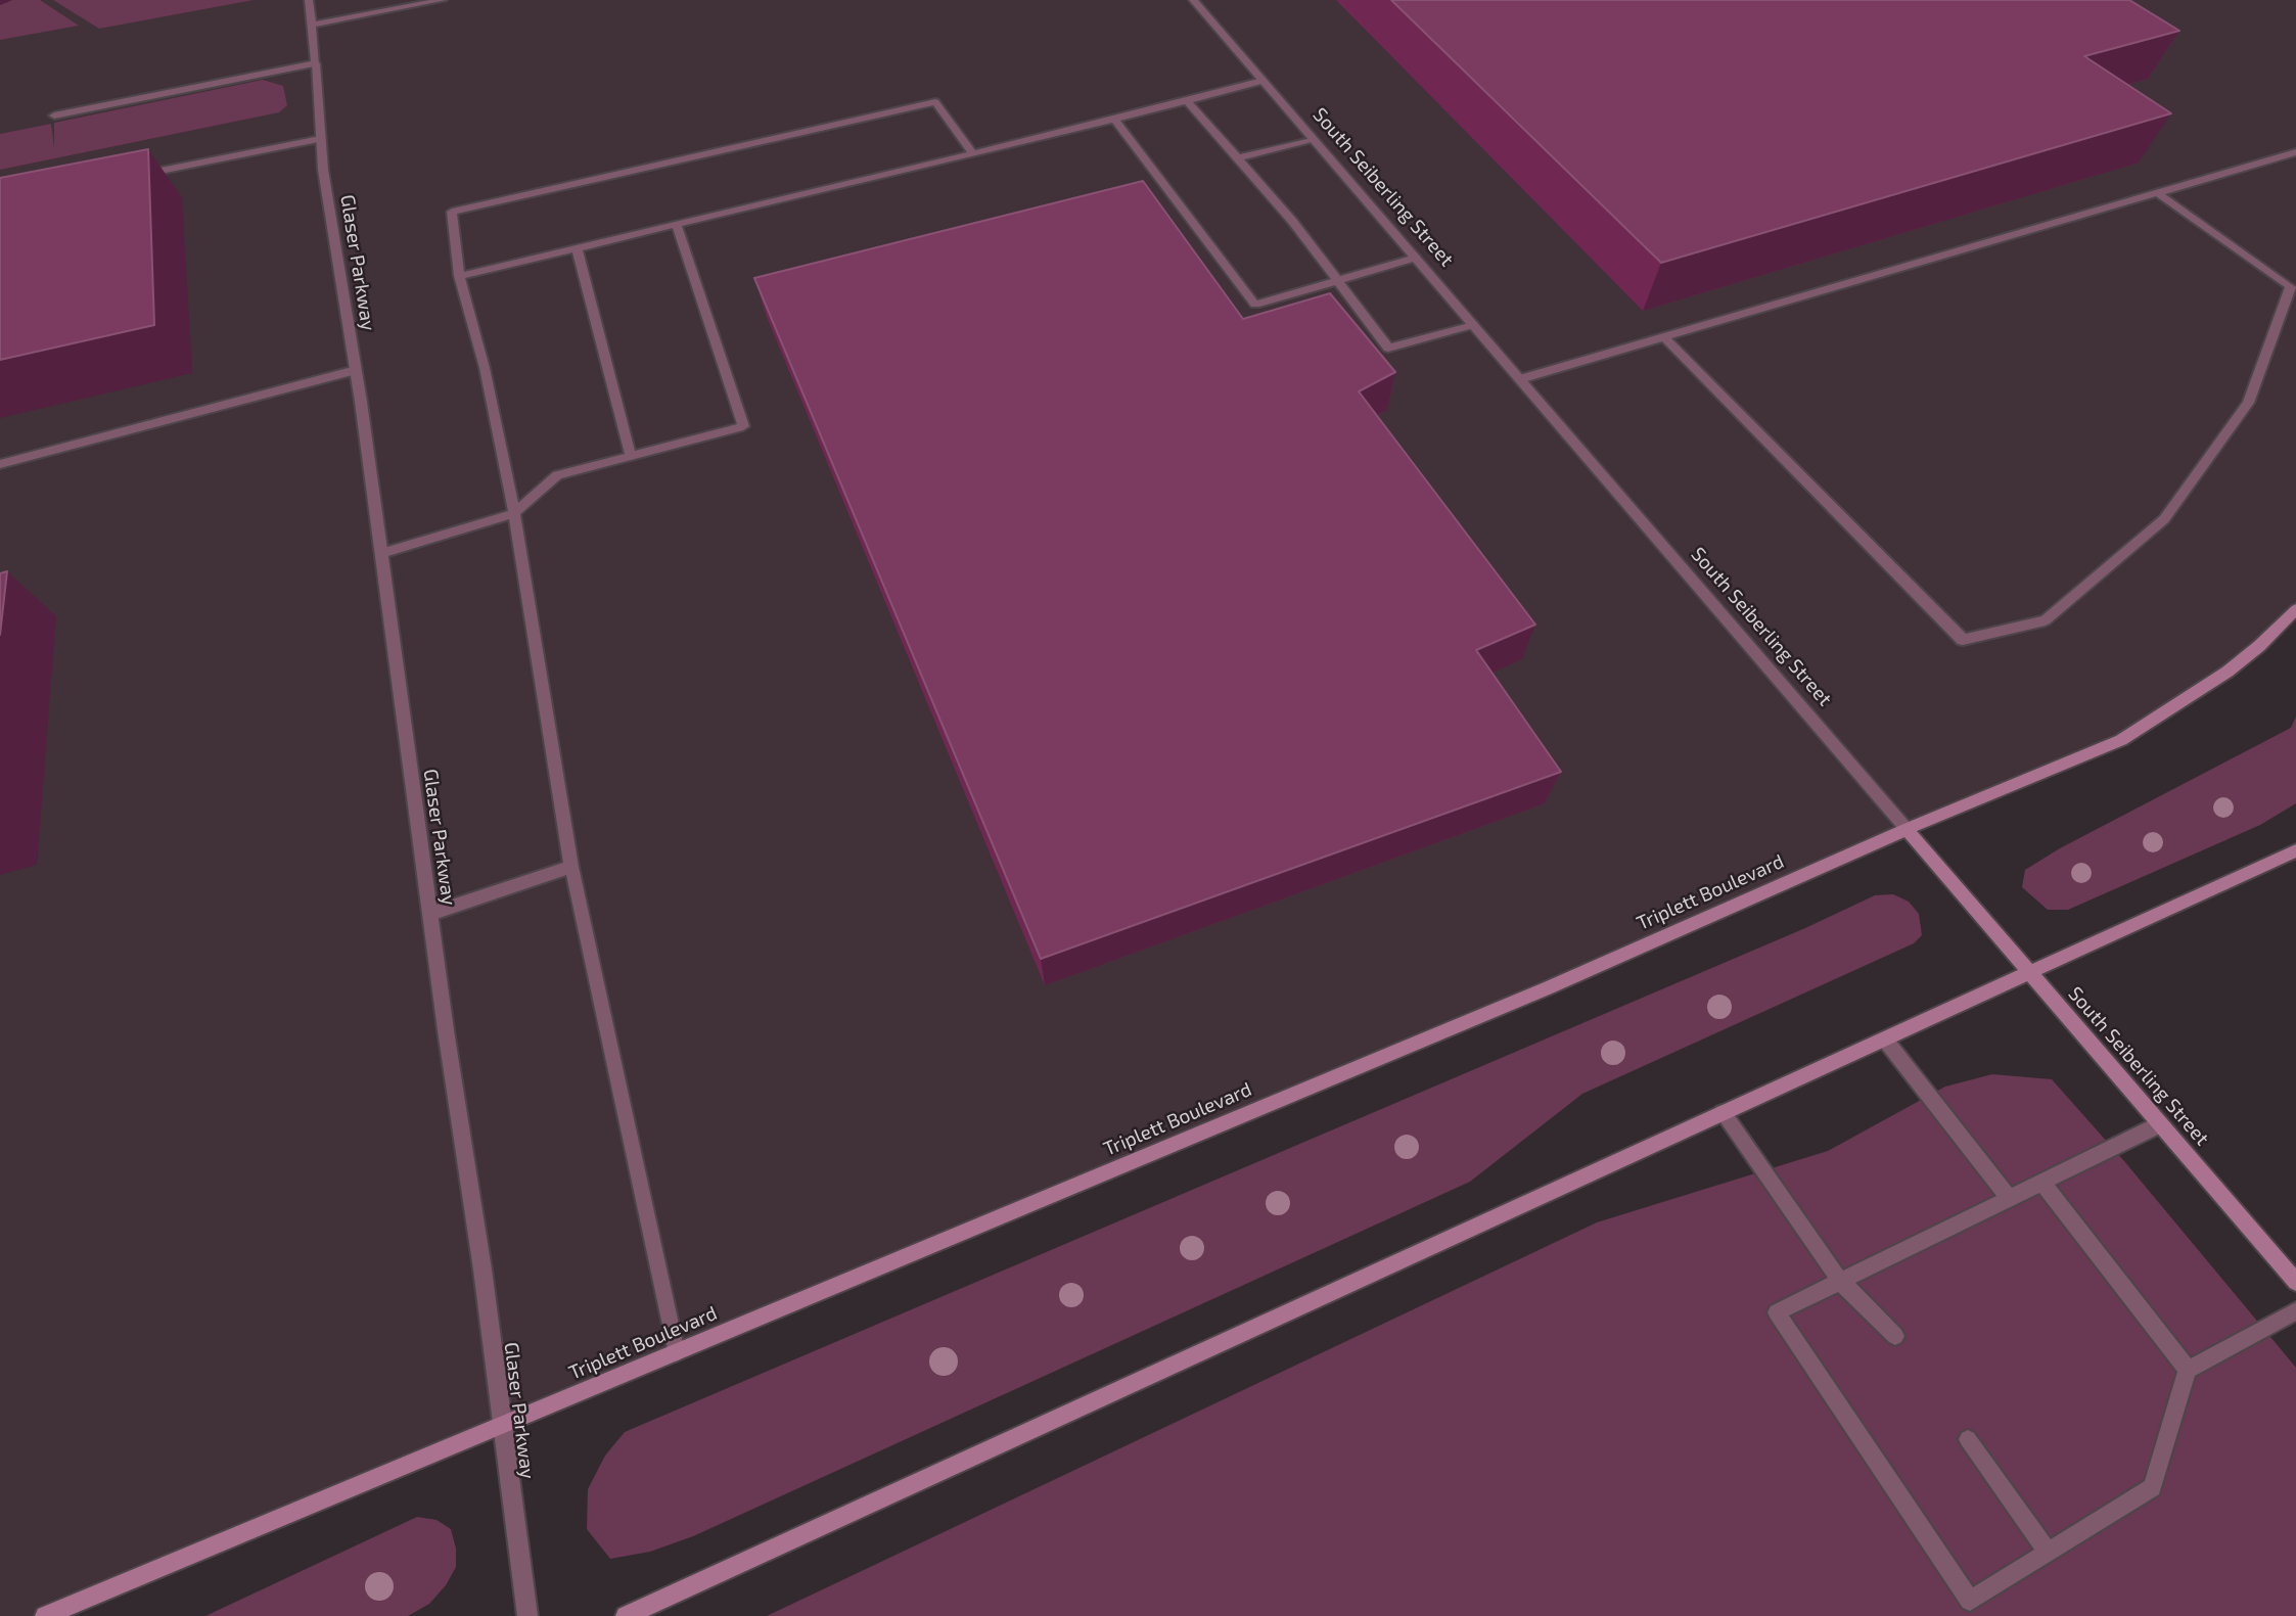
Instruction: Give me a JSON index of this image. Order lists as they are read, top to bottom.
{
  "streets": {
    "main road": ["South Seiberling Street", "Triplett Boulevard"],
    "street": ["Glaser Parkway"]
  },
  "crossings": [
    ["South Seiberling Street", "Triplett Boulevard"],
    ["Glaser Parkway", "Triplett Boulevard"]
  ]
}
